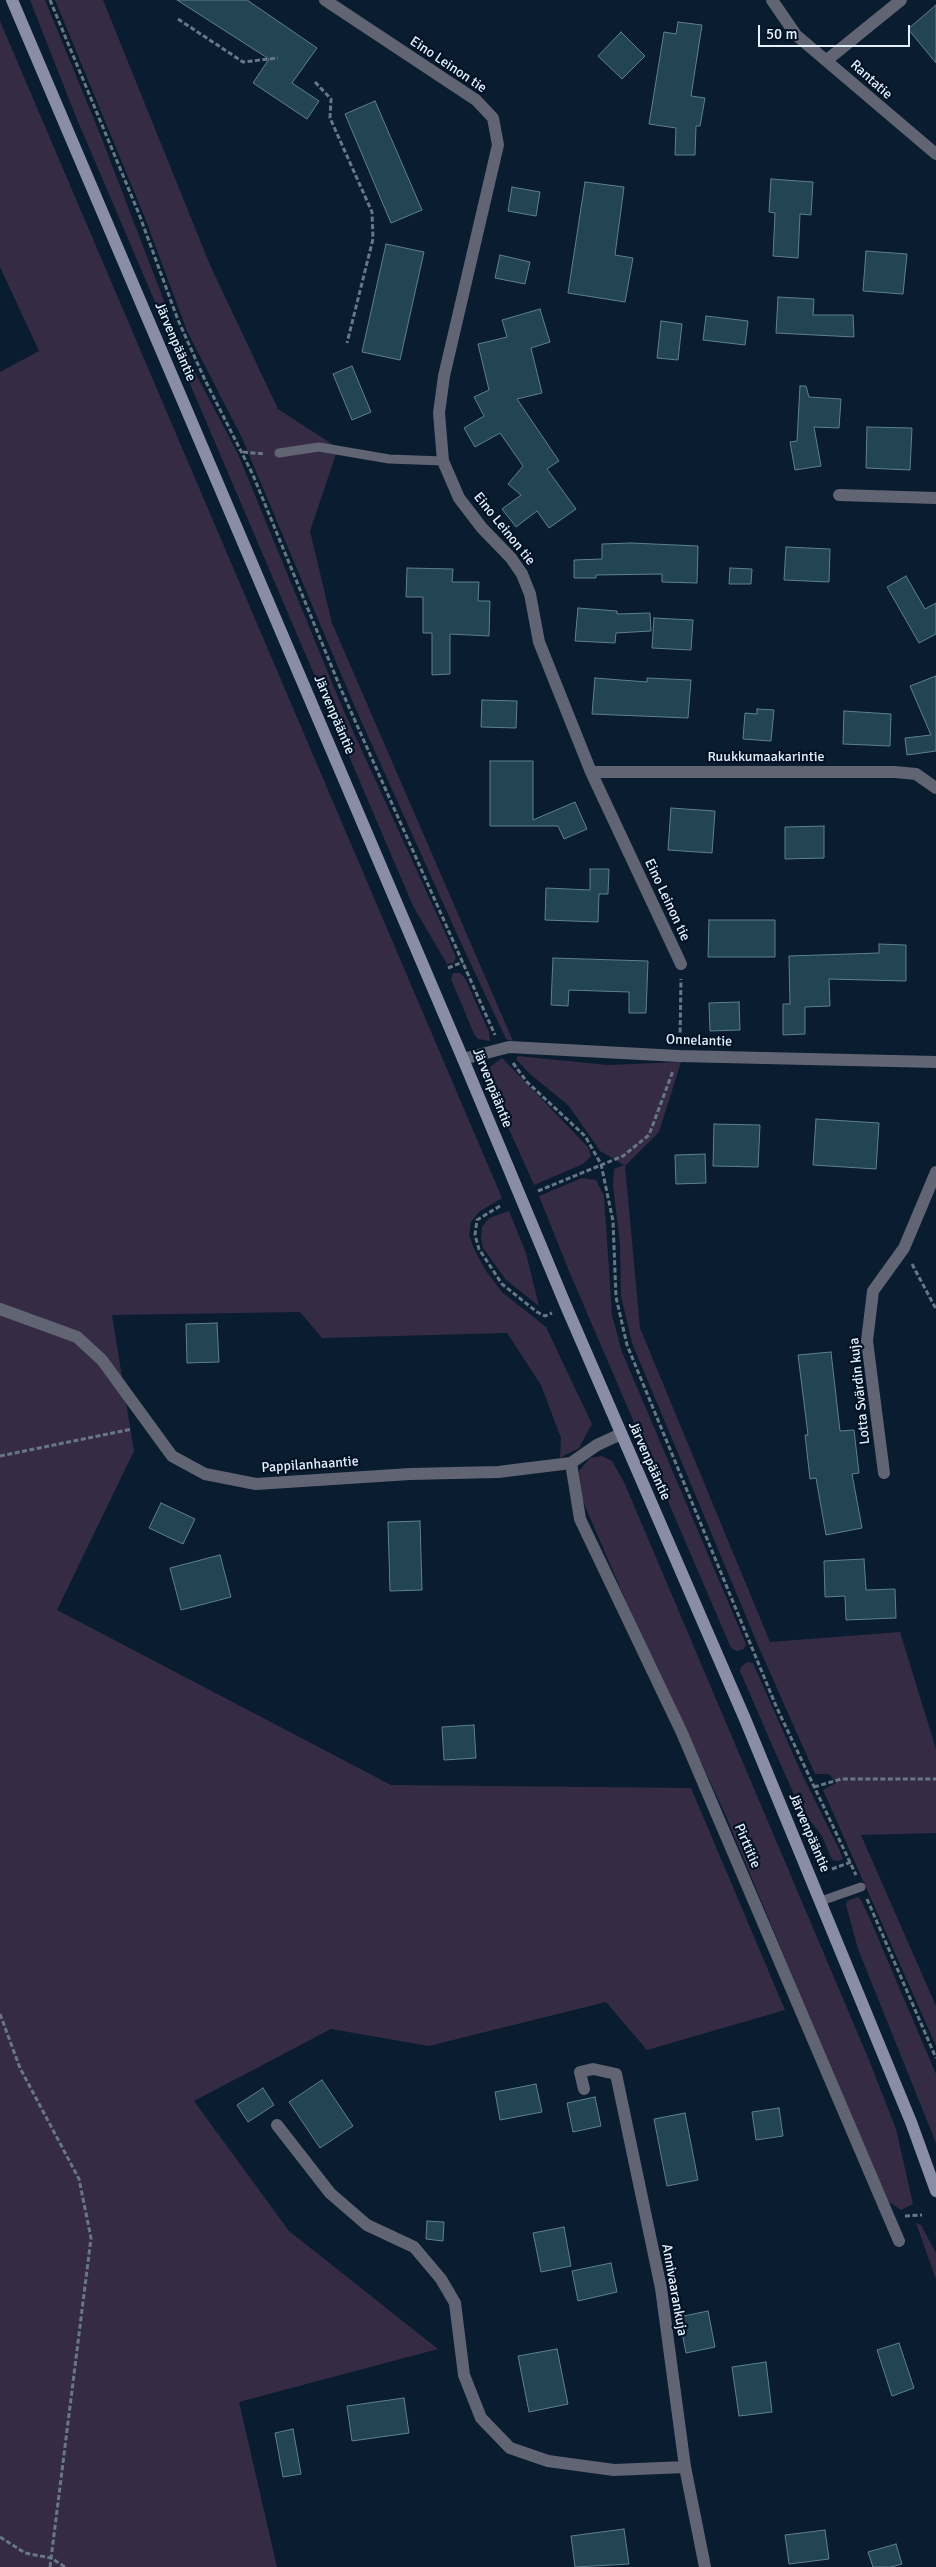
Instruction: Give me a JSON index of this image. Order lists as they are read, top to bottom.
{
  "streets": {
    "main road": ["Järvenpääntie"],
    "street": [
      "Eino Leinon tie",
      "Rantatie",
      "Ruukkumaakarintie",
      "Onnelantie",
      "Lotta Svärdin kuja",
      "Pappilanhaantie",
      "Pirttitie",
      "Annivaarankuja"
    ]
  },
  "crossings": [
    ["Eino Leinon tie", "Ruukkumaakarintie"],
    ["Järvenpääntie", "Onnelantie"],
    ["Järvenpääntie", "Pappilanhaantie"],
    ["Pappilanhaantie", "Pirttitie"]
  ],
  "scale_bar": "50 m"
}
